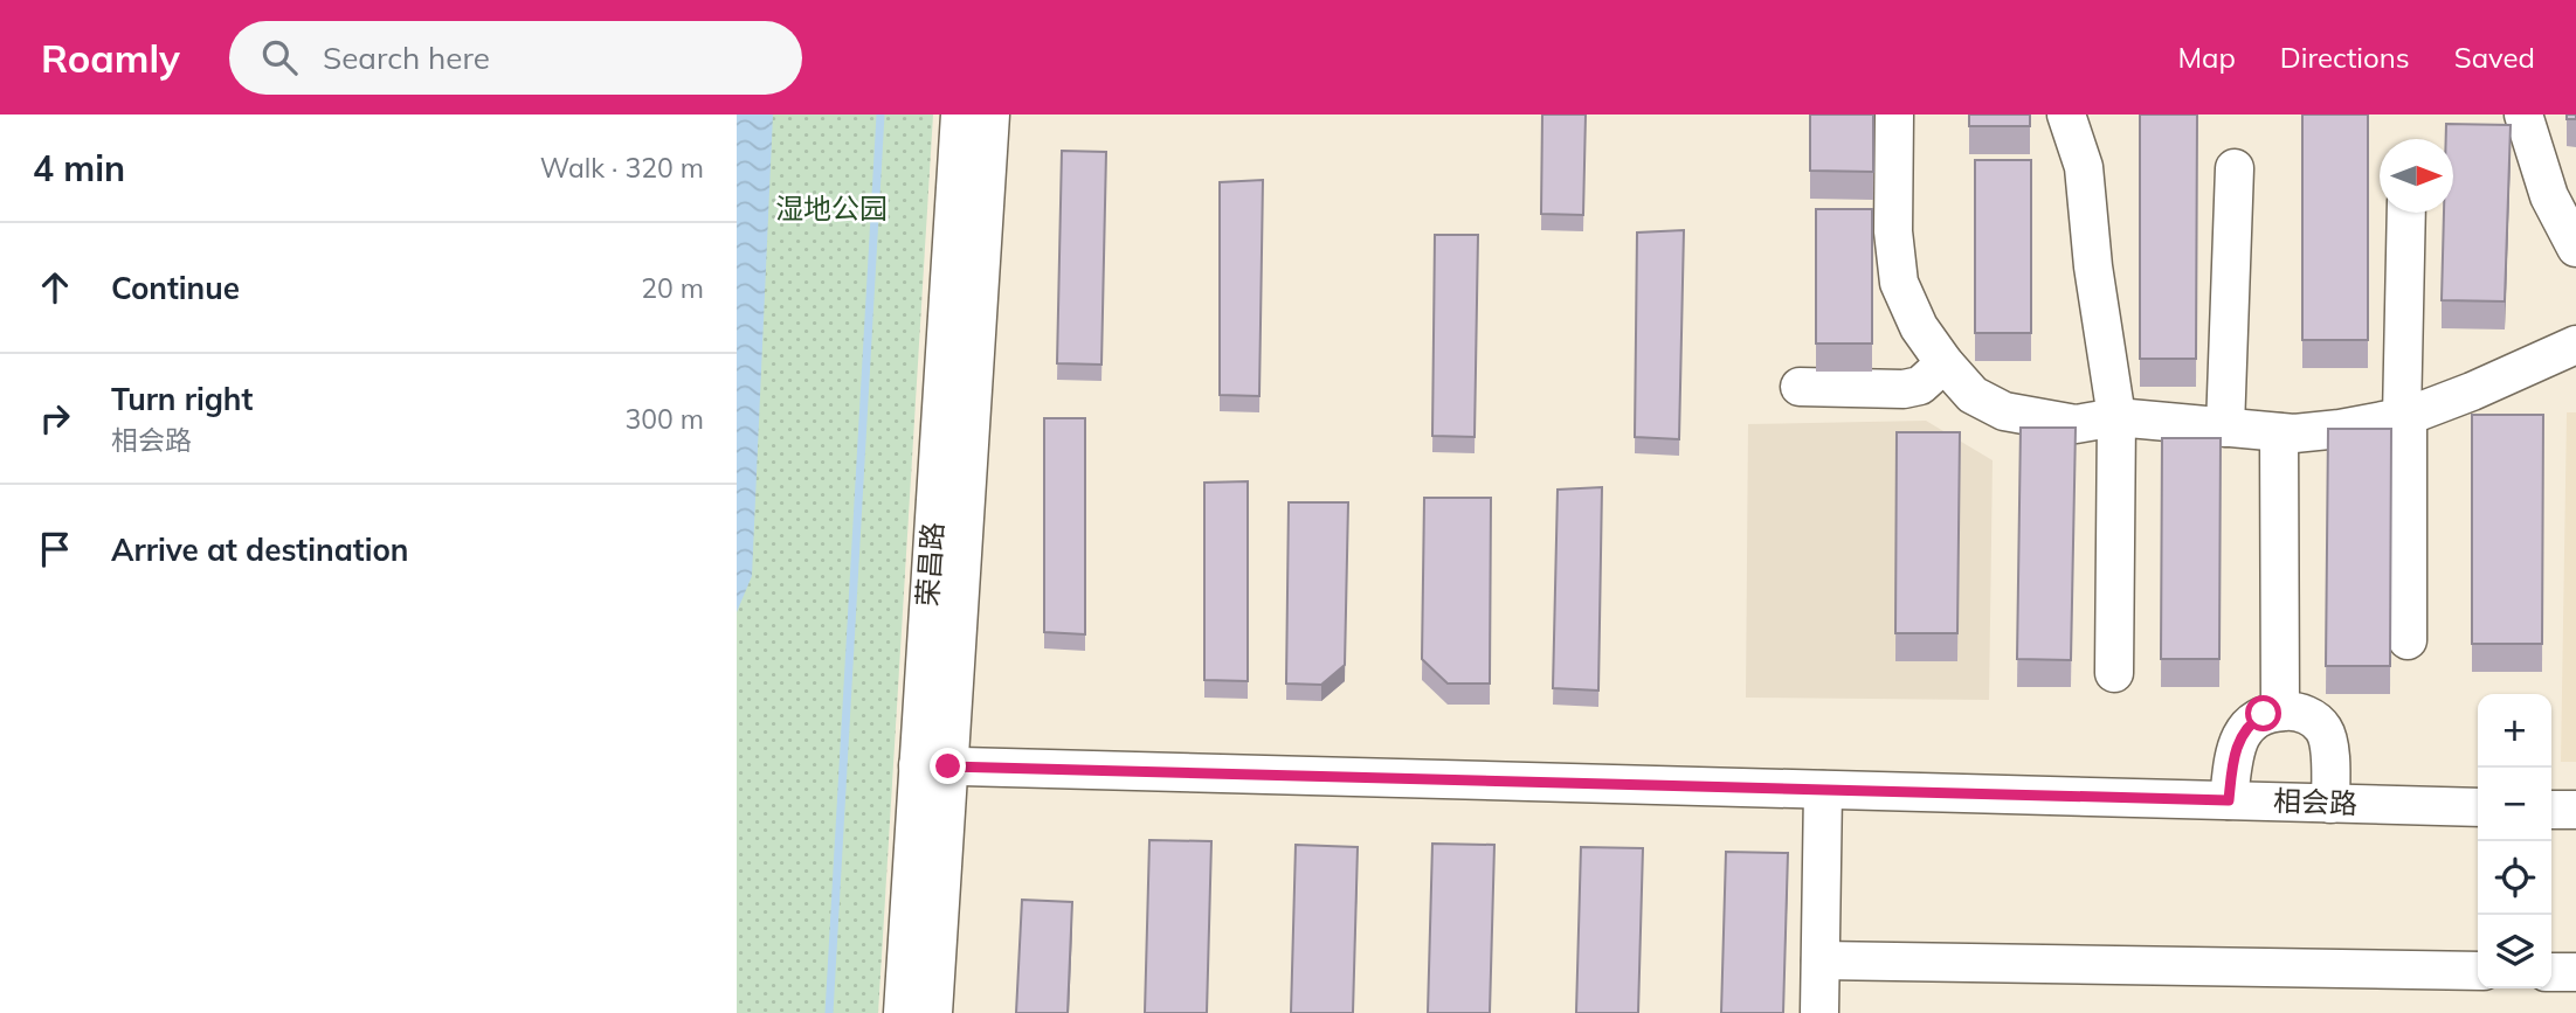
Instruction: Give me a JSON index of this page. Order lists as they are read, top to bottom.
{
  "streets": {
    "street": ["荣昌路", "相会路"]
  },
  "crossings": [
    ["荣昌路", "相会路"]
  ],
  "parks": ["湿地公园"],
  "north": "right",
  "page": {
    "header": "Roamly",
    "search": "Search here",
    "nav": ["Map", "Directions", "Saved"],
    "heading": ["4 min", "Walk · 320 m"],
    "list": [
      ["Continue", "20 m"],
      ["Turn right", "相会路", "300 m"],
      "Arrive at destination"
    ],
    "map_buttons": ["+", "−"]
  }
}
